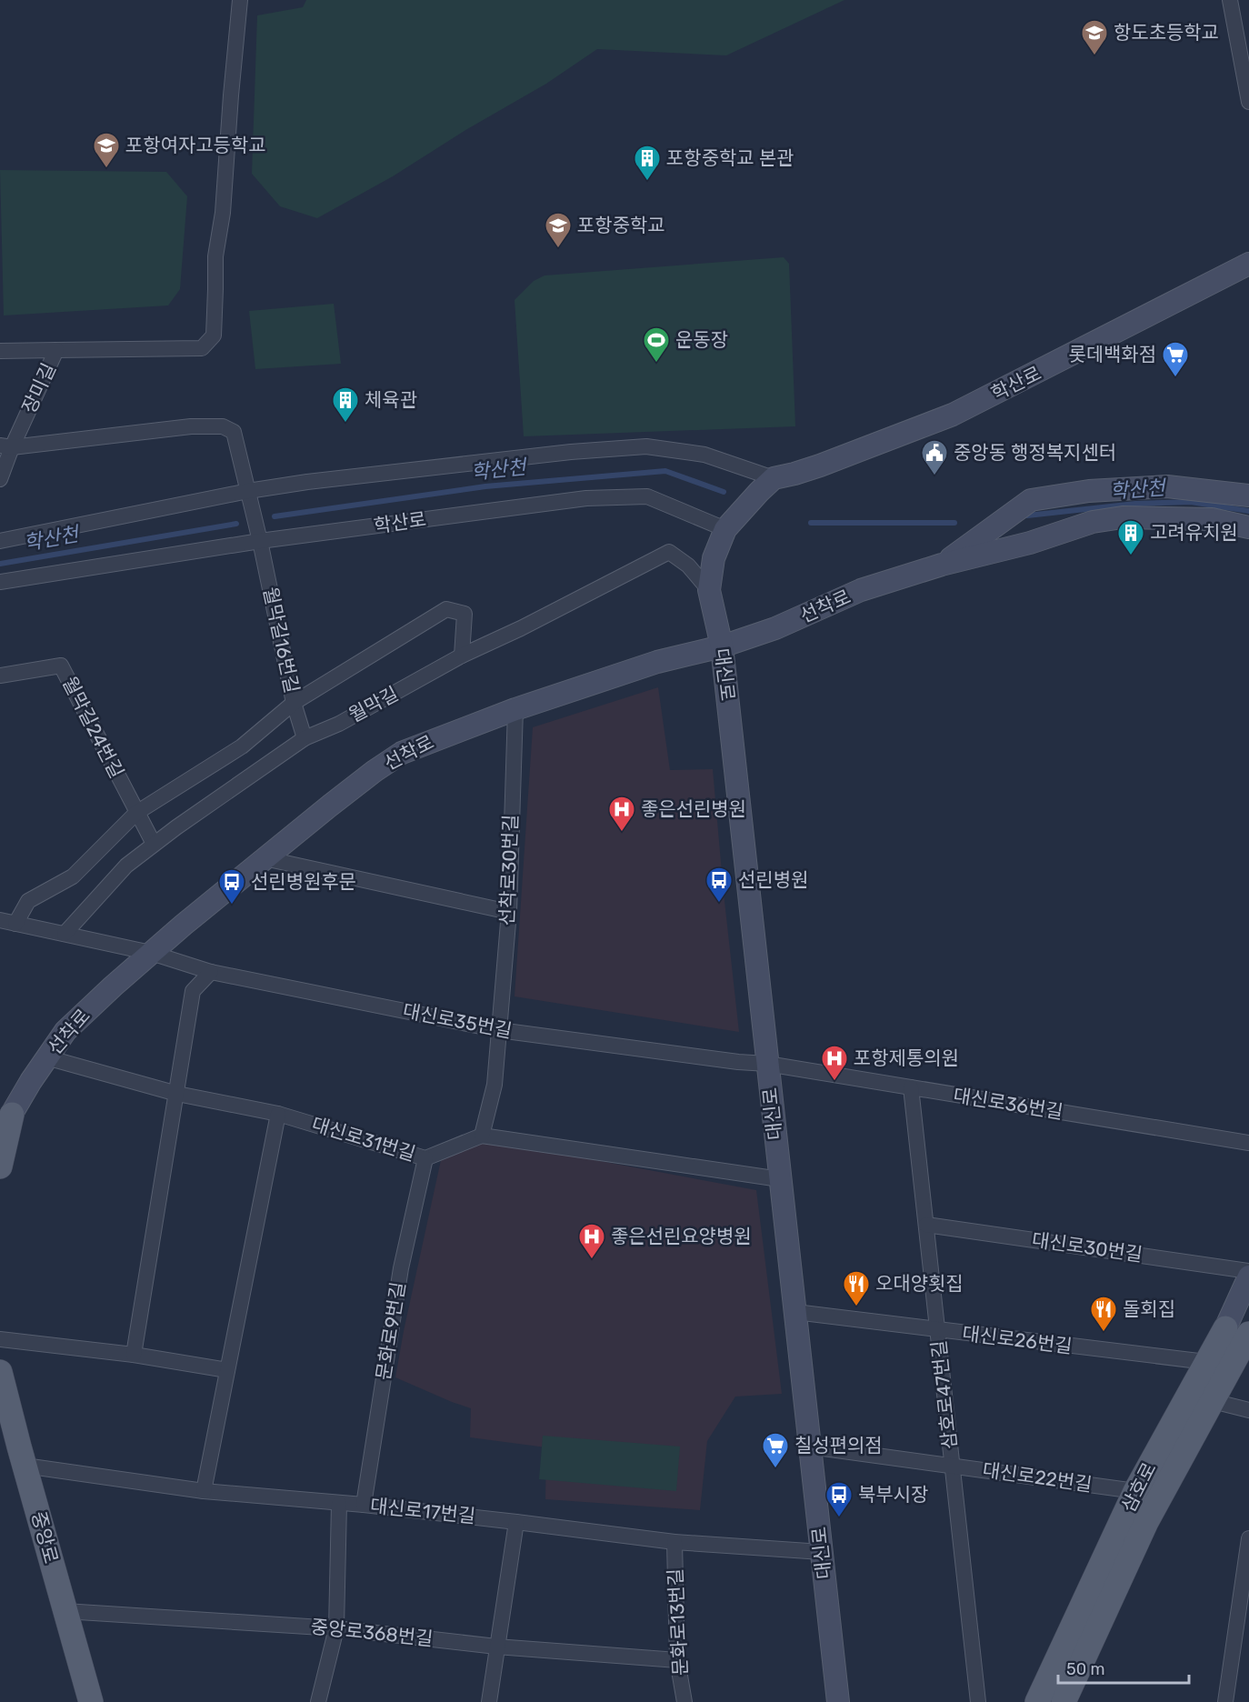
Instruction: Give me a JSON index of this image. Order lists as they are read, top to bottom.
{
  "streets": {
    "main road": ["삼호로", "중앙로"],
    "street": [
      "학산로",
      "장미길",
      "선착로",
      "월막길16번길",
      "대신로",
      "월막길",
      "월막길24번길",
      "선착로30번길",
      "대신로35번길",
      "대신로36번길",
      "대신로31번길",
      "대신로30번길",
      "문화로9번길",
      "대신로26번길",
      "삼호로47번길",
      "대신로22번길",
      "대신로17번길",
      "문화로13번길",
      "중앙로368번길"
    ]
  },
  "crossings": [
    ["학산로", "월막길16번길"],
    ["학산로", "대신로"],
    ["장미길", "월막길16번길"],
    ["선착로", "대신로"],
    ["선착로", "선착로30번길"],
    ["선착로", "대신로35번길"],
    ["선착로", "대신로31번길"],
    ["월막길16번길", "월막길"],
    ["대신로", "월막길"],
    ["대신로", "대신로35번길"],
    ["대신로", "대신로36번길"],
    ["대신로", "대신로26번길"],
    ["대신로", "대신로22번길"],
    ["대신로", "대신로17번길"],
    ["월막길", "월막길24번길"],
    ["월막길", "대신로35번길"],
    ["선착로30번길", "대신로35번길"],
    ["선착로30번길", "대신로31번길"],
    ["대신로35번길", "대신로36번길"],
    ["대신로36번길", "삼호로47번길"],
    ["대신로31번길", "문화로9번길"],
    ["대신로30번길", "삼호로47번길"],
    ["문화로9번길", "대신로17번길"],
    ["대신로26번길", "삼호로47번길"],
    ["대신로26번길", "삼호로"],
    ["삼호로47번길", "대신로22번길"],
    ["대신로22번길", "삼호로"],
    ["대신로17번길", "중앙로"],
    ["대신로17번길", "문화로13번길"],
    ["중앙로", "중앙로368번길"],
    ["문화로13번길", "중앙로368번길"]
  ],
  "water": ["학산천"],
  "places": {
    "school or university": ["항도초등학교", "포항여자고등학교", "포항중학교"],
    "building": ["포항중학교 본관", "체육관", "고려유치원"],
    "sports": ["운동장"],
    "supermarket": ["롯데백화점", "칠성편의점"],
    "public building": ["중앙동 행정복지센터"],
    "hospital": ["좋은선린병원", "포항제통의원", "좋은선린요양병원"],
    "bus stop": ["선린병원", "선린병원후문", "북부시장"],
    "restaurant": ["오대양횟집", "돌회집"]
  },
  "scale_bar": "50 m"
}
